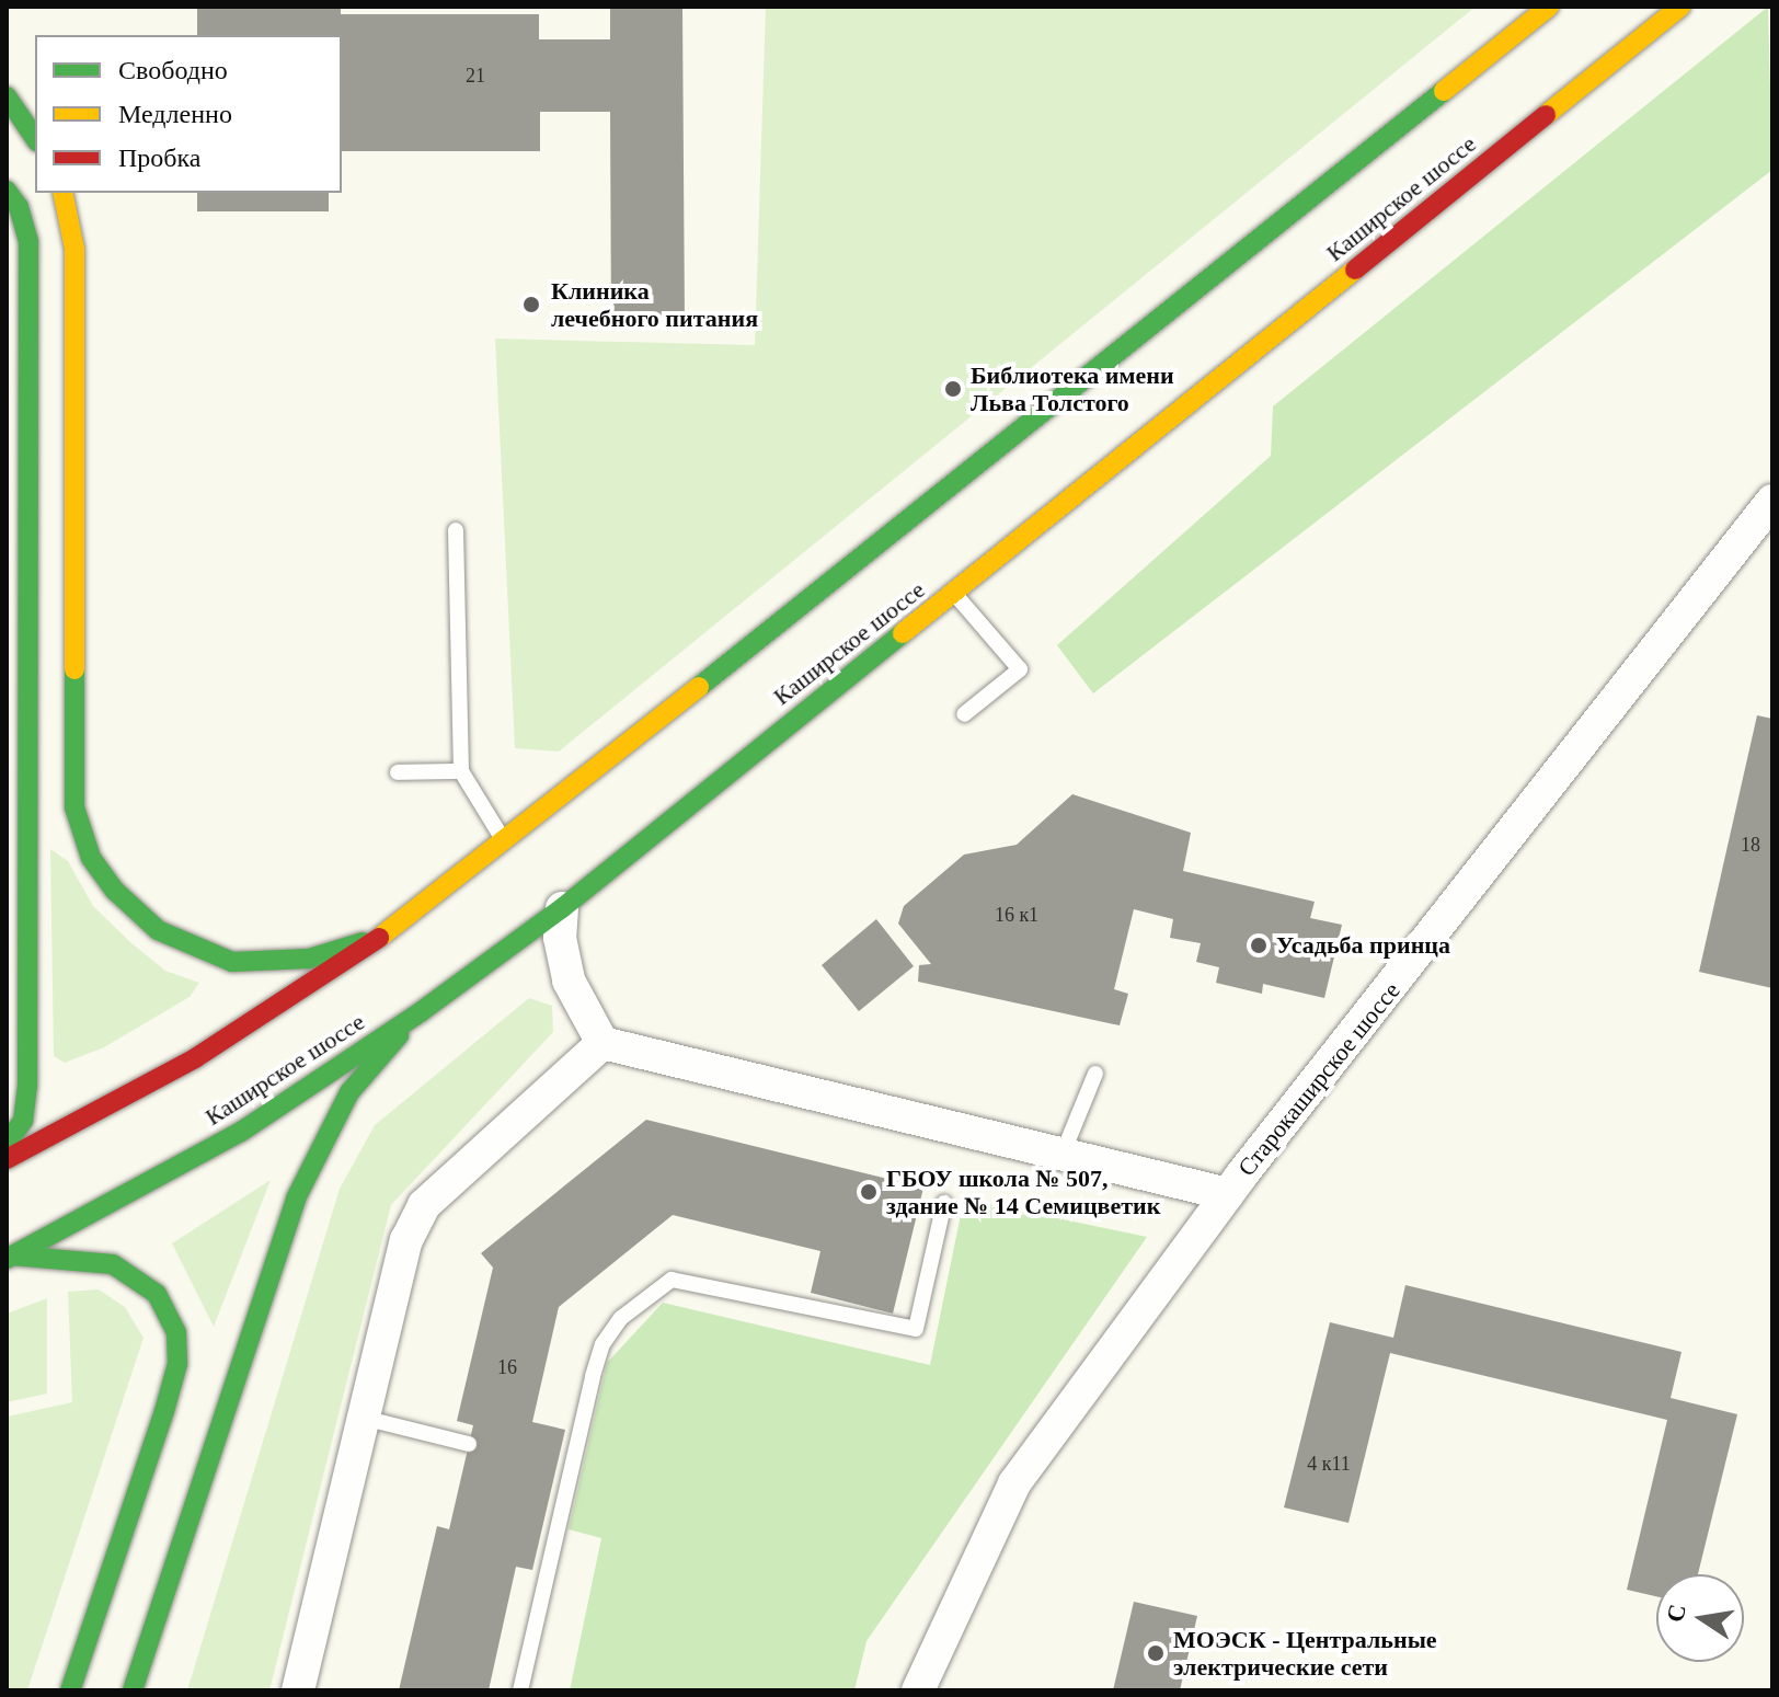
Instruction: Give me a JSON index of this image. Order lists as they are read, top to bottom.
{
  "streets": {
    "main road": ["Каширское шоссе"],
    "street": ["Старокаширское шоссе"]
  },
  "places": [
    "Клиника лечебного питания",
    "Библиотека имени Льва Толстого",
    "Усадьба принца",
    "ГБОУ школа № 507, здание № 14 Семицветик",
    "МОЭСК - Центральные электрические сети"
  ],
  "house_numbers": [
    "21",
    "18",
    "16 к1",
    "16",
    "4 к11"
  ],
  "legend": ["Свободно", "Медленно", "Пробка"],
  "north": "left"
}
